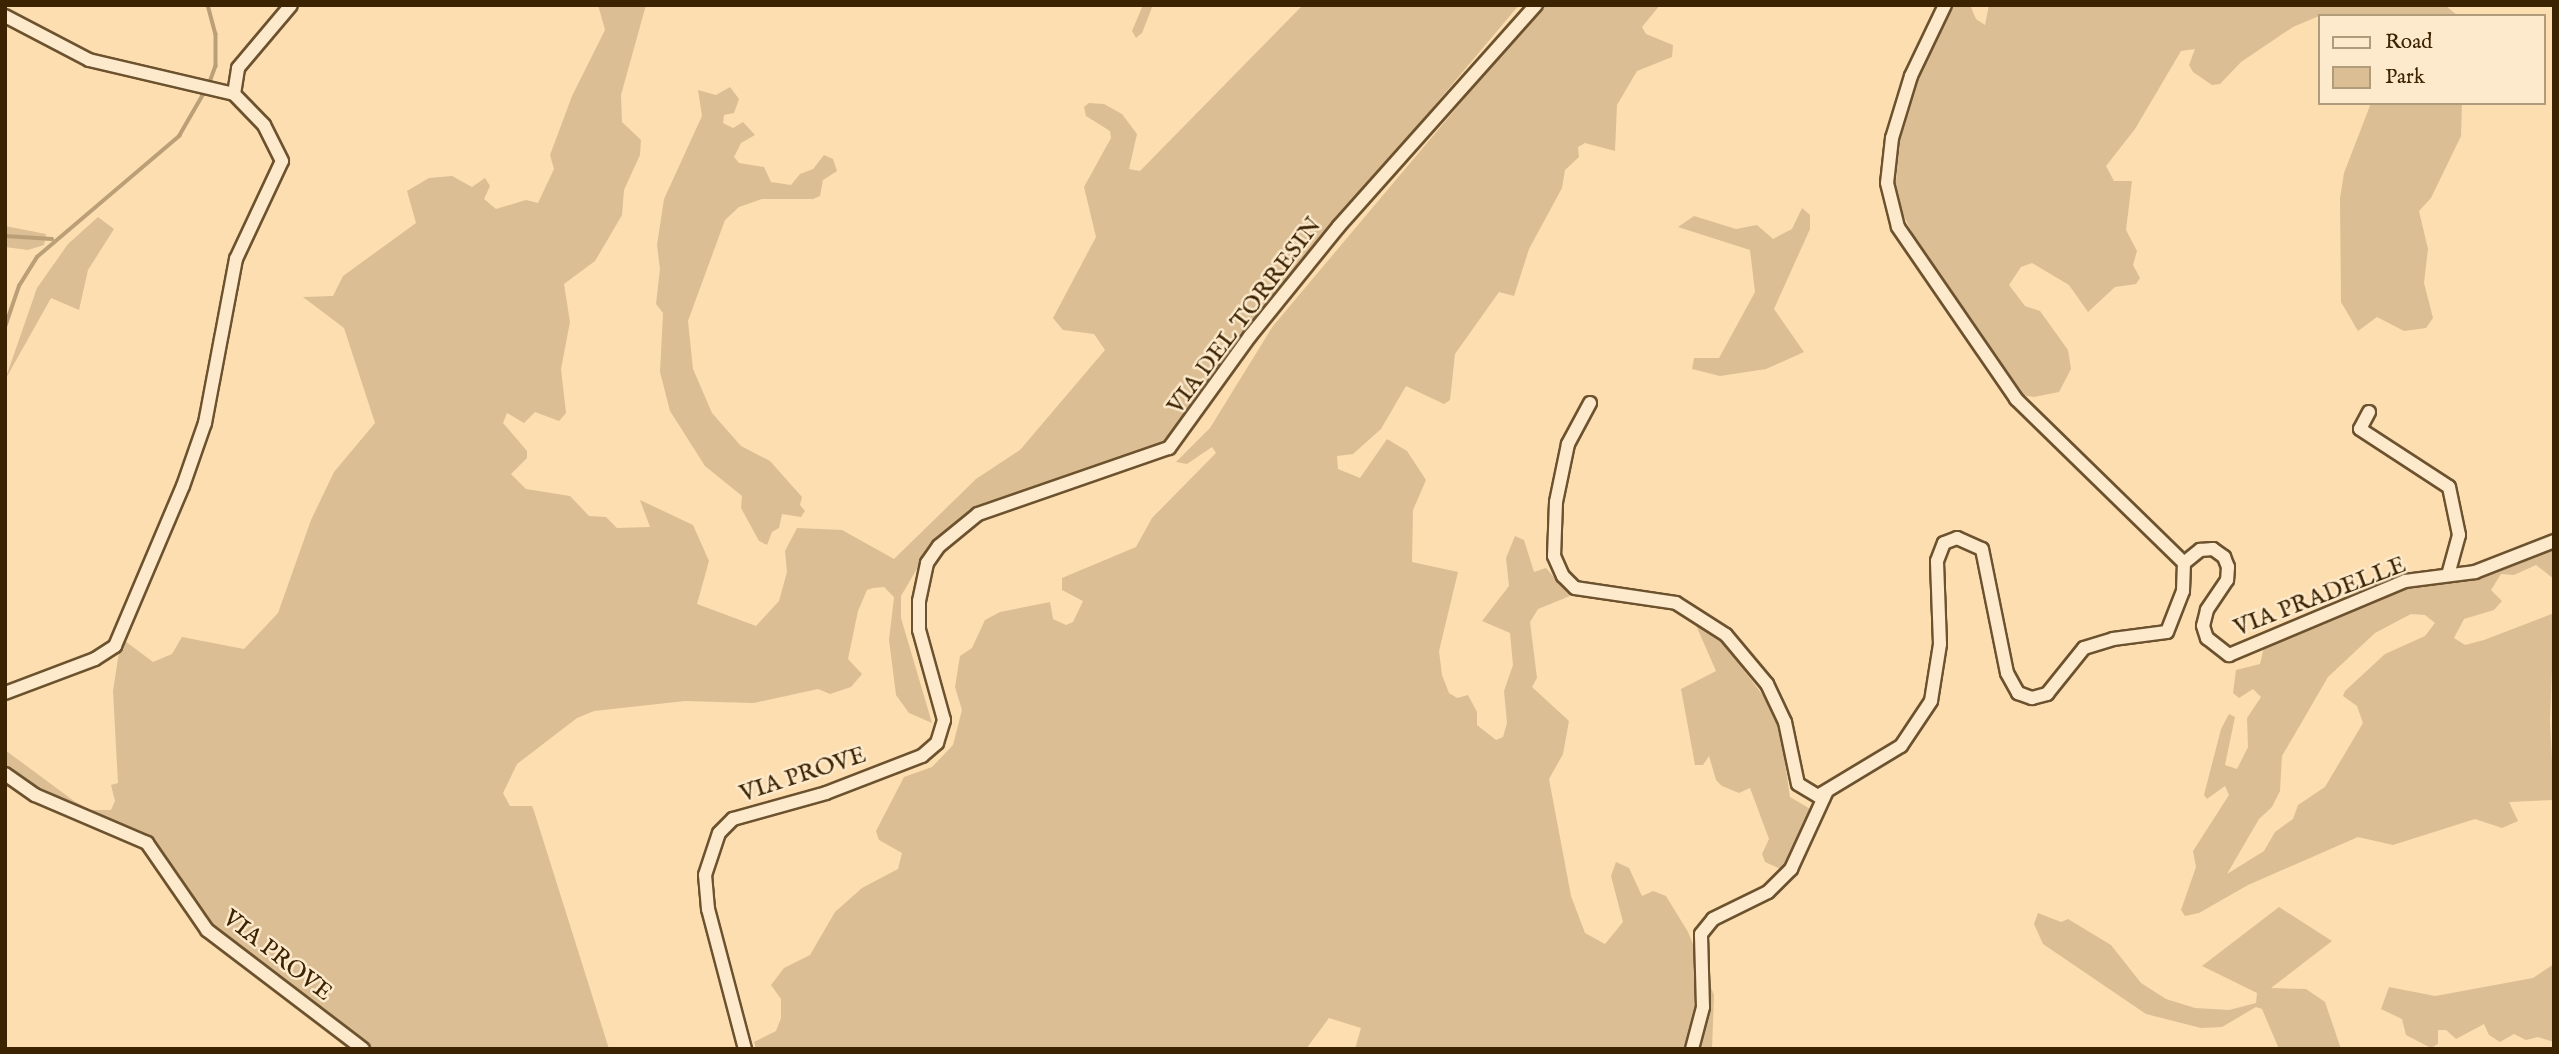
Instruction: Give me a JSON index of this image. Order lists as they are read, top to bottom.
{
  "streets": {
    "street": ["VIA DEL TORRESIN", "VIA PRADELLE", "VIA PROVE"]
  },
  "crossings": [
    ["VIA DEL TORRESIN", "VIA PROVE"]
  ],
  "legend": ["Road", "Park"]
}
